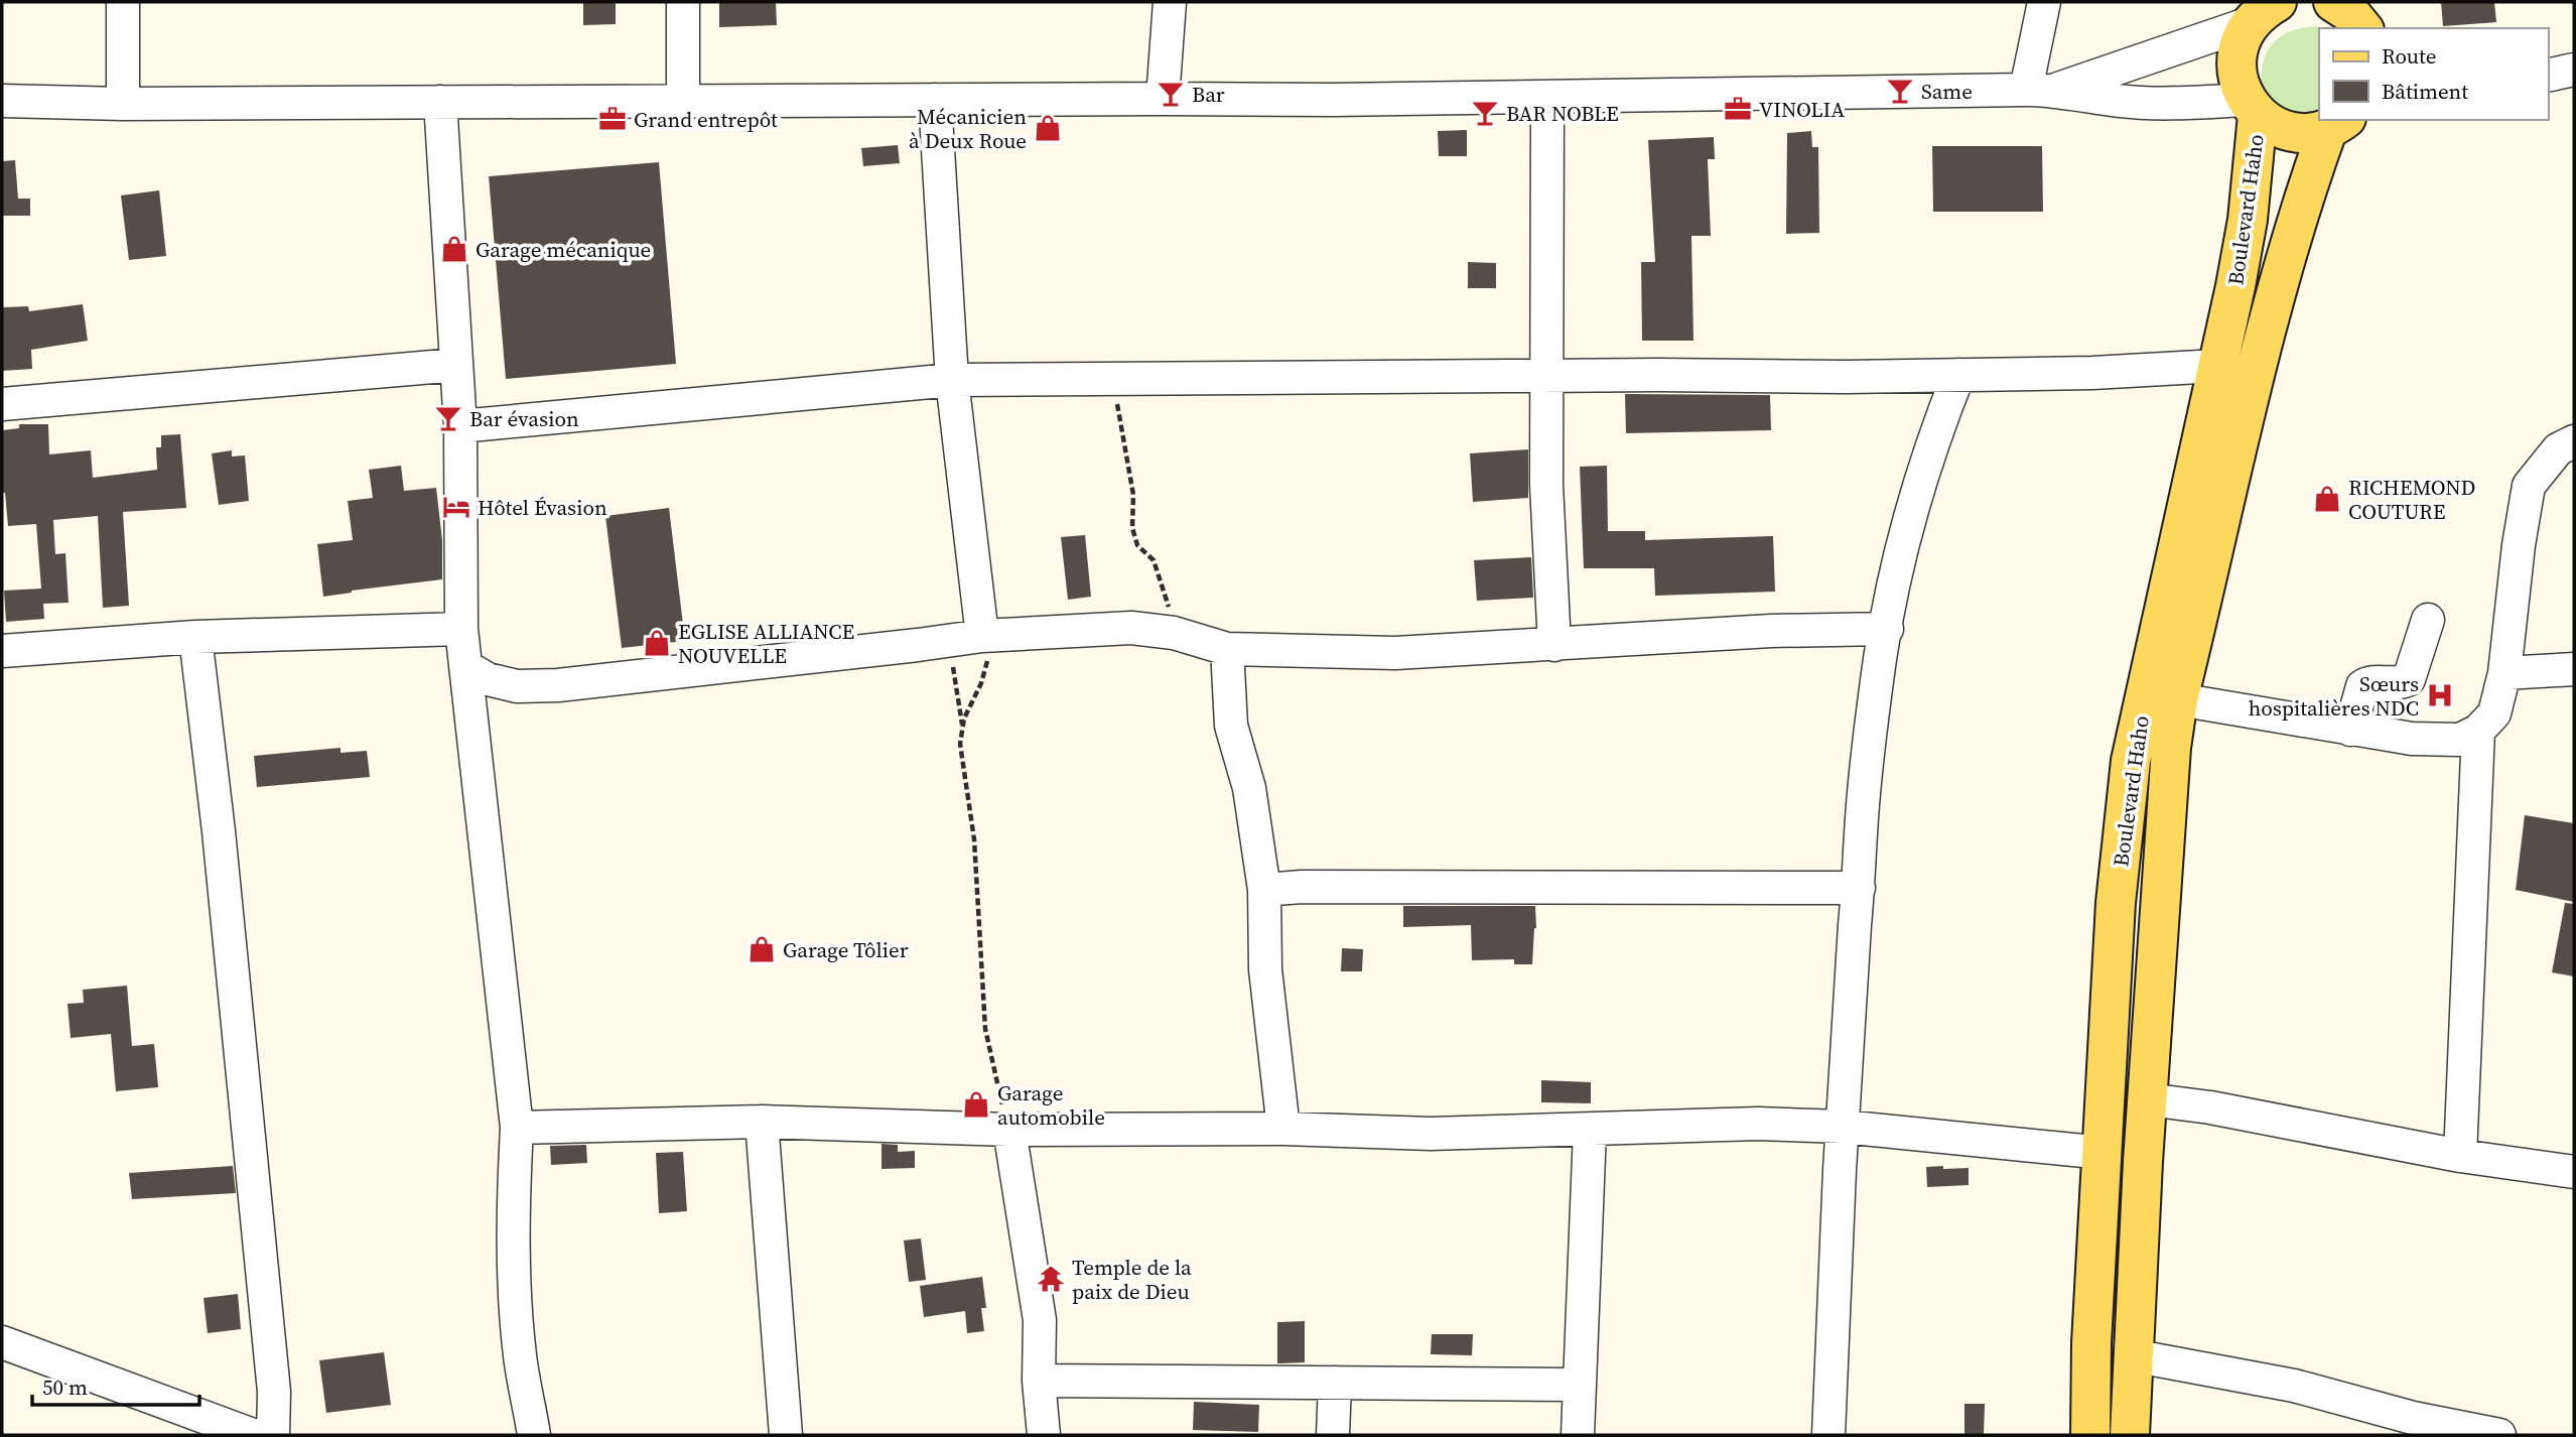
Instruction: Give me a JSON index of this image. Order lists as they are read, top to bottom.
{
  "streets": {
    "main road": ["Boulevard Haho"]
  },
  "places": {
    "bar": [
      "Same",
      "Bar",
      "BAR NOBLE",
      "Bar évasion"
    ],
    "office": ["VINOLIA", "Grand entrepôt"],
    "shop": [
      "Mécanicien à Deux Roue",
      "Garage mécanique",
      "RICHEMOND COUTURE",
      "EGLISE ALLIANCE NOUVELLE",
      "Garage Tôlier",
      "Garage automobile"
    ],
    "hotel": ["Hôtel Évasion"],
    "hospital": ["Sœurs hospitalières NDC"],
    "temple": ["Temple de la paix de Dieu"]
  },
  "legend": ["Route", "Bâtiment"],
  "scale_bar": "50 m"
}
